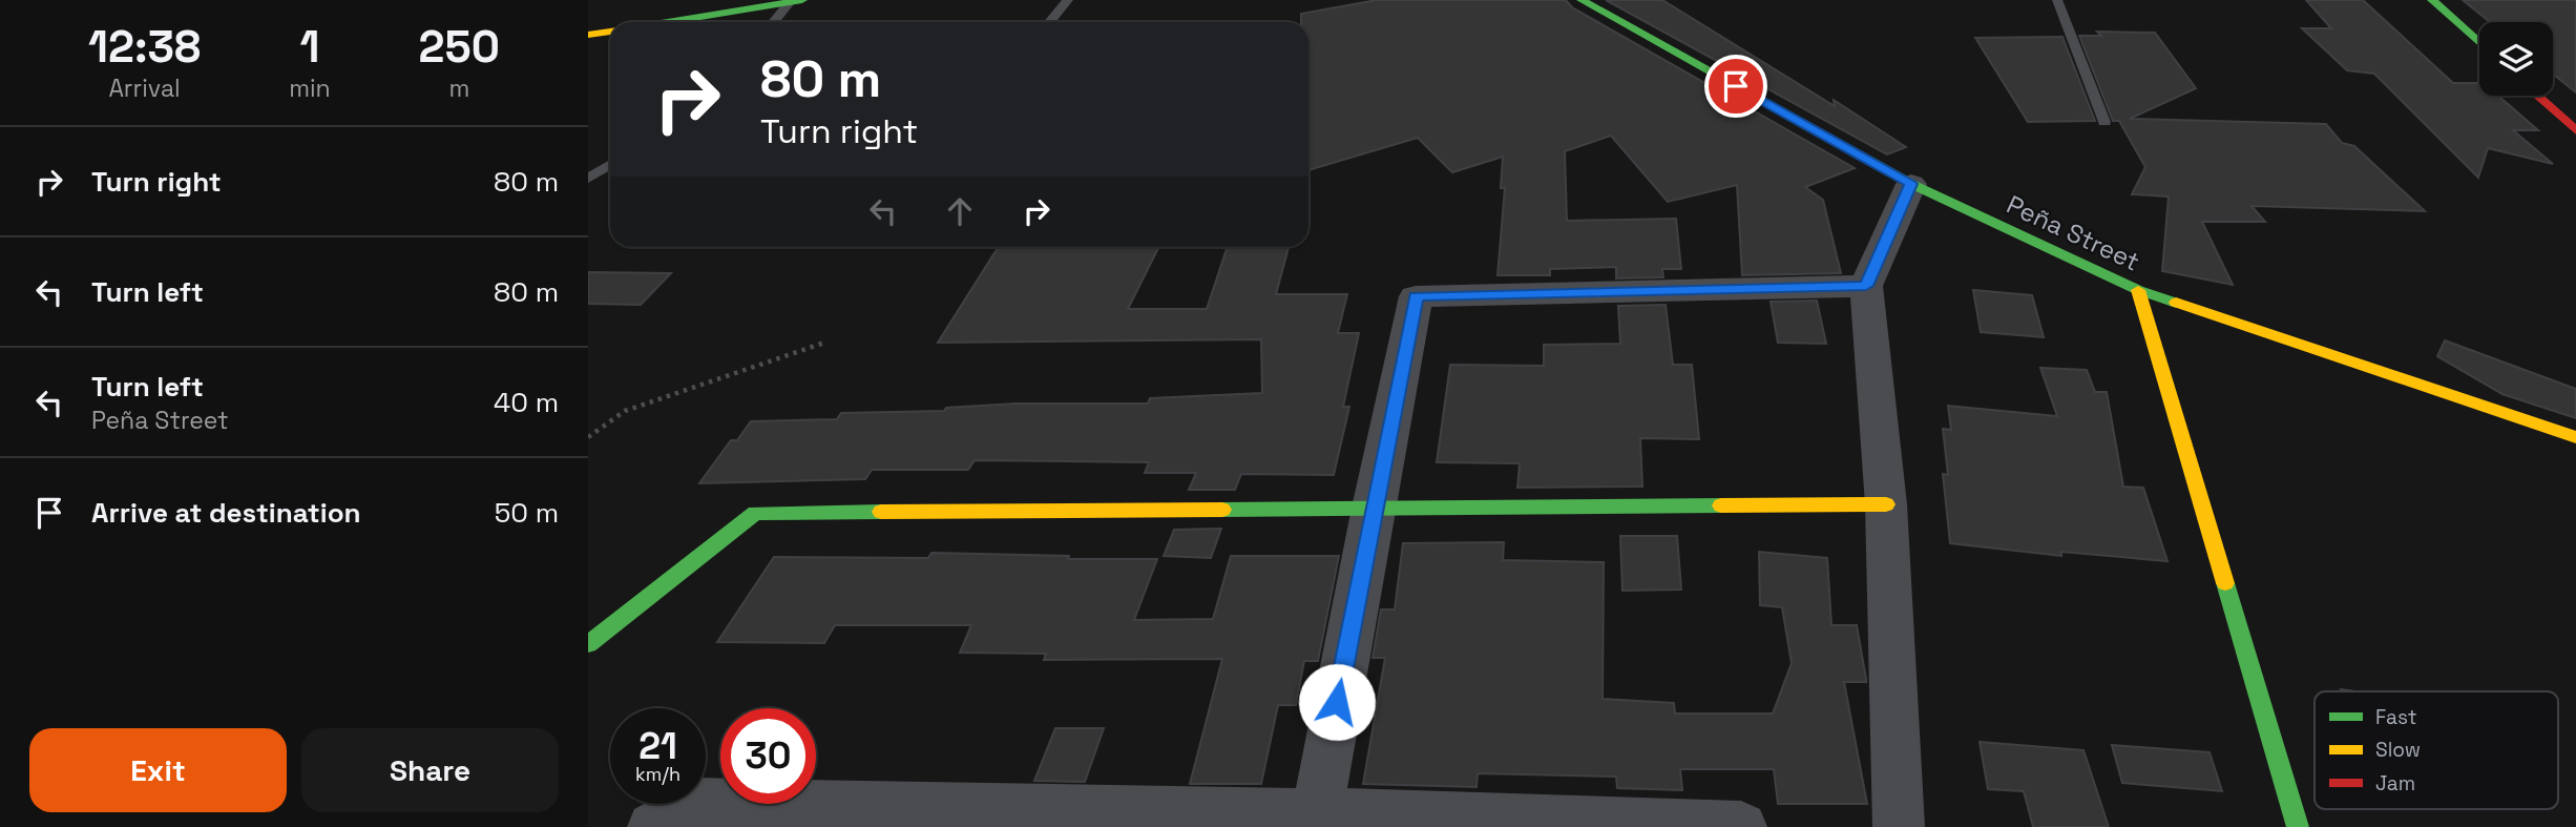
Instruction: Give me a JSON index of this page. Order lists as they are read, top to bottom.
{
  "streets": {
    "street": ["Peña Street"]
  },
  "legend": ["Fast", "Slow", "Jam"],
  "page": {
    "eta": [
      "12:38",
      "Arrival",
      "1",
      "min",
      "250",
      "m"
    ],
    "turn": ["80 m", "Turn right"],
    "list": [
      {
        "name": "Turn right",
        "value": "80 m"
      },
      {
        "name": "Turn left",
        "value": "80 m"
      },
      {
        "name": "Turn left",
        "note": "Peña Street",
        "value": "40 m"
      },
      {
        "name": "Arrive at destination",
        "value": "50 m"
      }
    ],
    "speed": "21 km/h",
    "limit": "30",
    "buttons": ["Exit", "Share"]
  }
}
